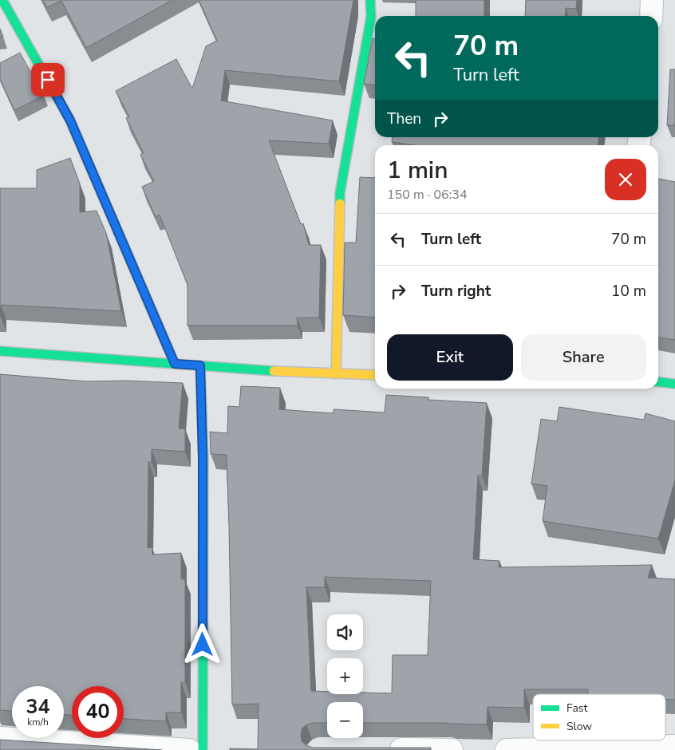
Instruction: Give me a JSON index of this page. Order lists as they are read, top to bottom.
{
  "legend": ["Fast", "Slow"],
  "page": {
    "turn": ["70 m", "Turn left"],
    "then": "Then",
    "heading": ["1 min", "150 m · 06:34"],
    "list": [
      {
        "name": "Turn left",
        "value": "70 m"
      },
      {
        "name": "Turn right",
        "value": "10 m"
      }
    ],
    "buttons": ["Exit", "Share"],
    "map_buttons": ["+", "−"],
    "speed": "34 km/h",
    "limit": "40"
  }
}
